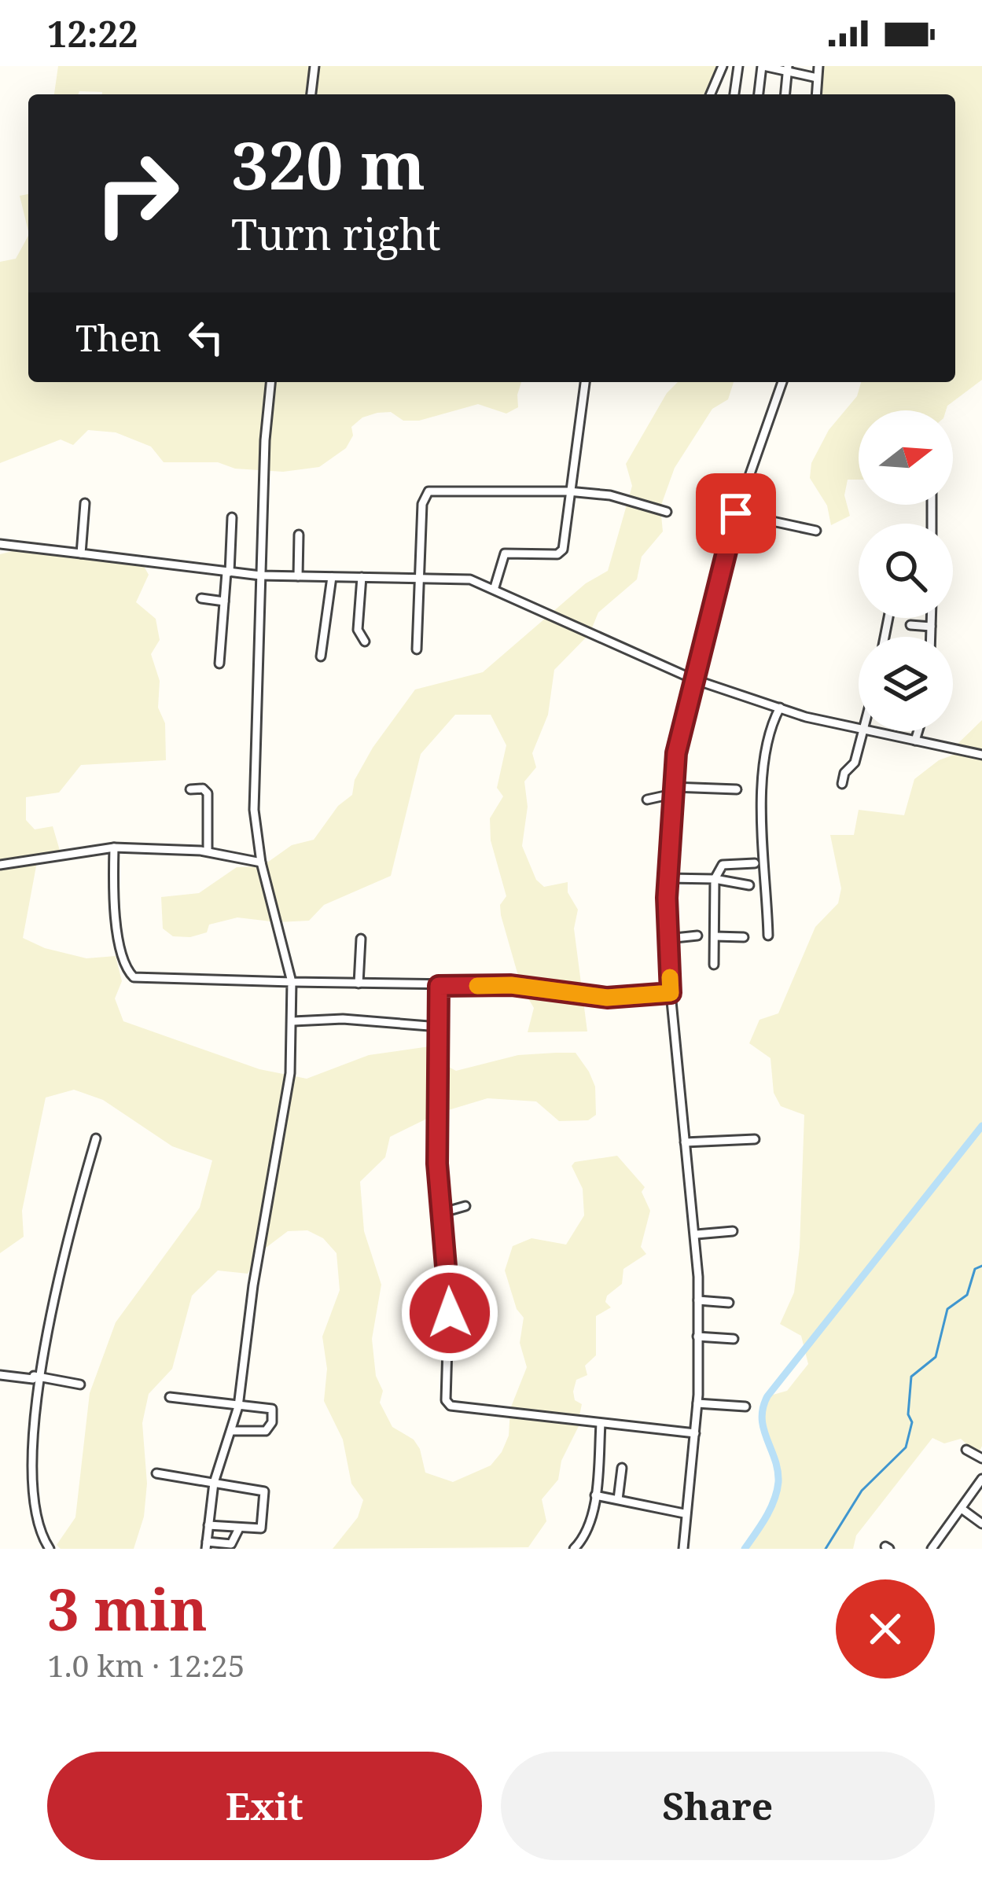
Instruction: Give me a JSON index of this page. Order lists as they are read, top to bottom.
{
  "north": "right",
  "page": {
    "status": "12:22",
    "turn": ["320 m", "Turn right"],
    "then": "Then",
    "heading": ["3 min", "1.0 km · 12:25"],
    "buttons": ["Exit", "Share"]
  }
}
